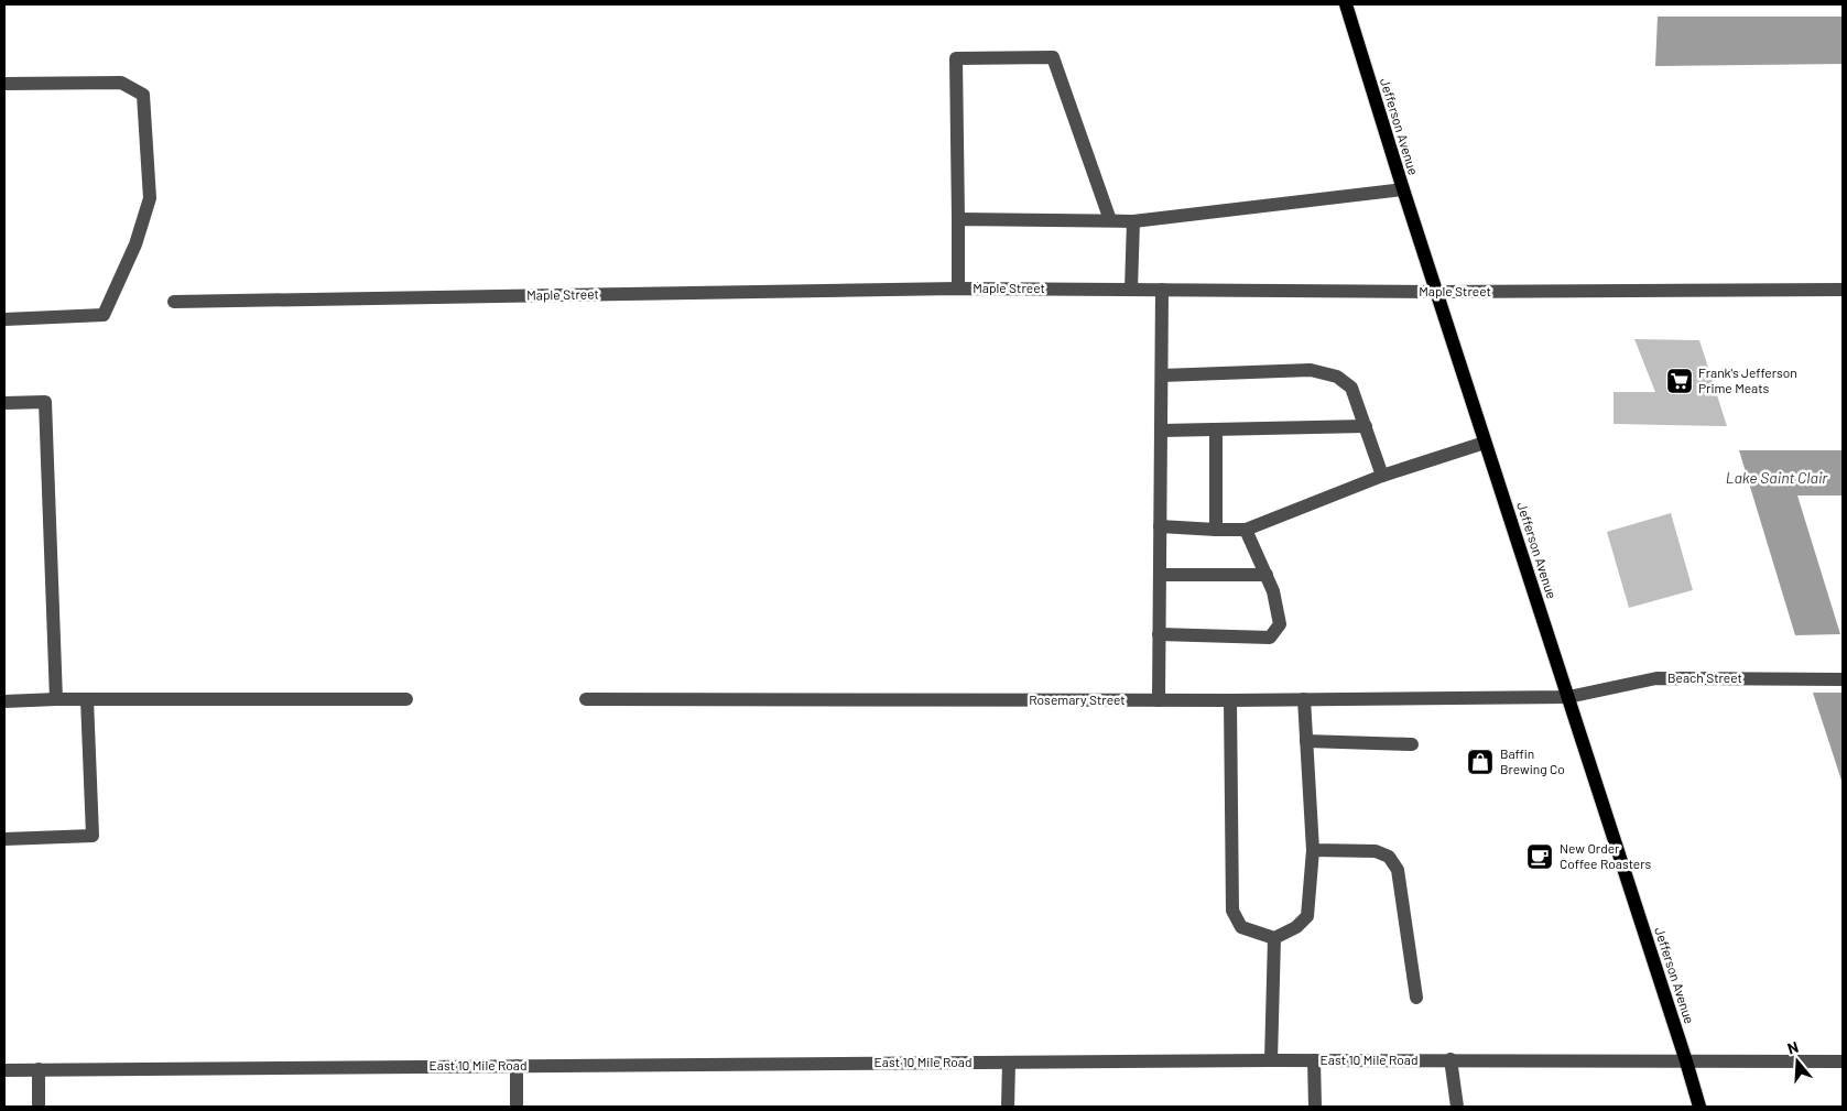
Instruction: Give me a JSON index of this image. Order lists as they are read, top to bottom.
{
  "streets": {
    "main road": ["Jefferson Avenue"],
    "street": [
      "Maple Street",
      "Beach Street",
      "Rosemary Street",
      "East 10 Mile Road"
    ]
  },
  "crossings": [
    ["Jefferson Avenue", "Maple Street"],
    ["Jefferson Avenue", "Beach Street"],
    ["Jefferson Avenue", "Rosemary Street"],
    ["Jefferson Avenue", "East 10 Mile Road"],
    ["Beach Street", "Rosemary Street"]
  ],
  "water": ["Lake Saint Clair"],
  "places": {
    "supermarket": ["Frank's Jefferson Prime Meats"],
    "shop": ["Baffin Brewing Co"],
    "cafe": ["New Order Coffee Roasters"]
  },
  "north": "top"
}
